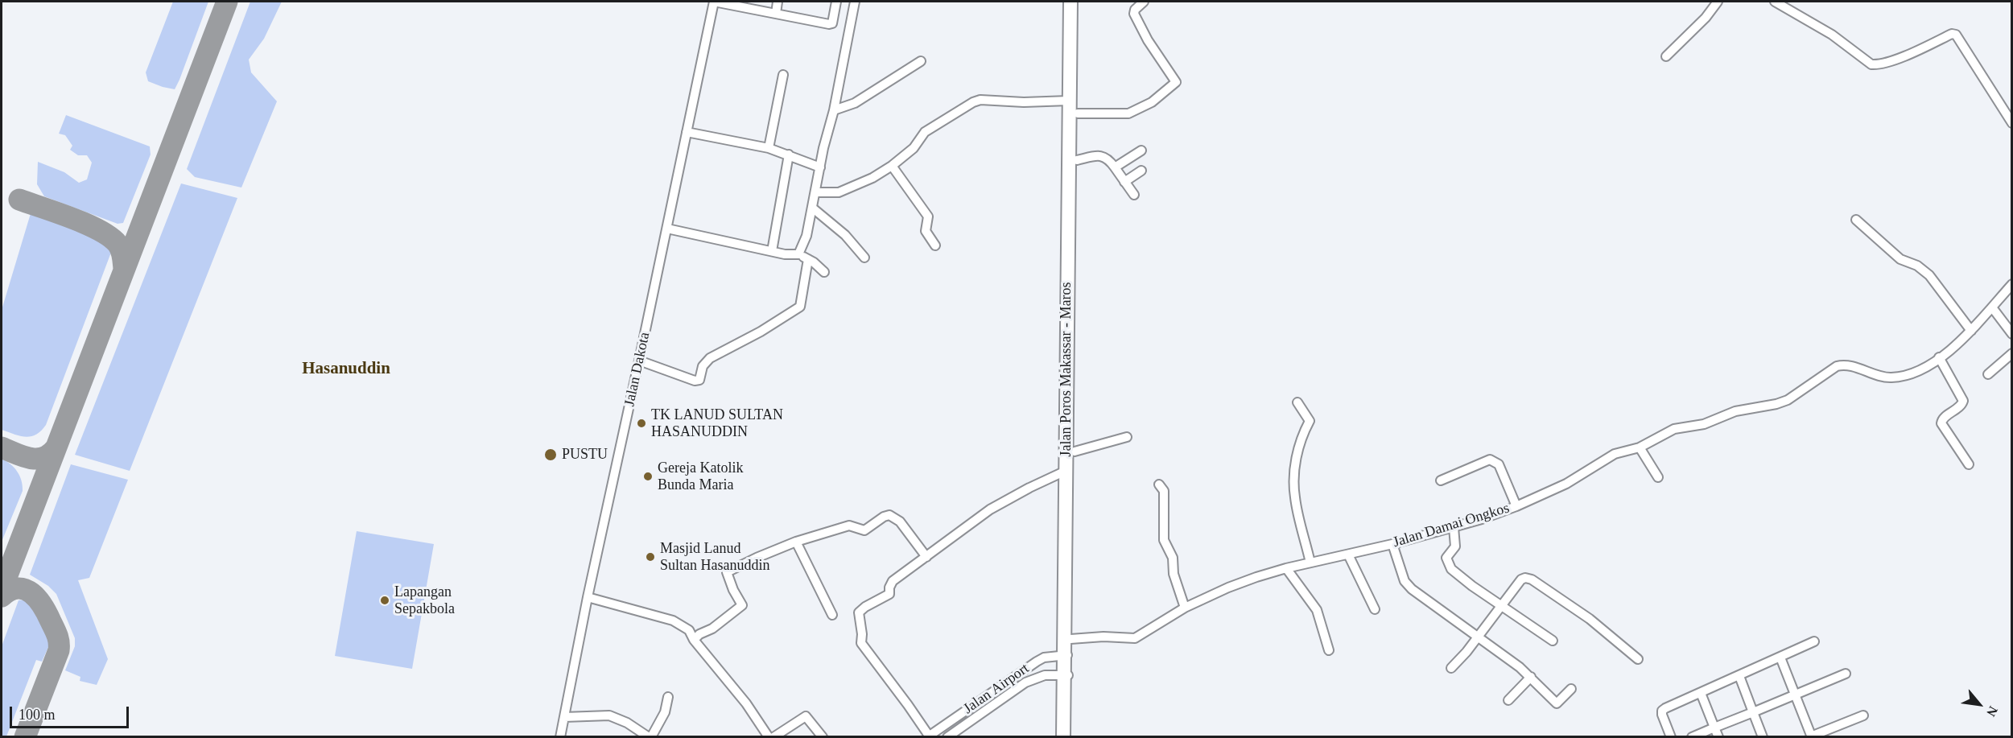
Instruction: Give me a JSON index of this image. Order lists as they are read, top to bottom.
{
  "streets": {
    "highway": ["Jalan Poros Makassar - Maros"],
    "street": ["Jalan Dakota", "Jalan Damai Ongkos", "Jalan Airport"]
  },
  "crossings": [
    ["Jalan Poros Makassar - Maros", "Jalan Damai Ongkos"],
    ["Jalan Poros Makassar - Maros", "Jalan Airport"]
  ],
  "districts": ["Hasanuddin"],
  "places": [
    "TK LANUD SULTAN HASANUDDIN",
    "PUSTU",
    "Gereja Katolik Bunda Maria",
    "Masjid Lanud Sultan Hasanuddin",
    "Lapangan Sepakbola"
  ],
  "scale_bar": "100 m",
  "north": "bottom right"
}
